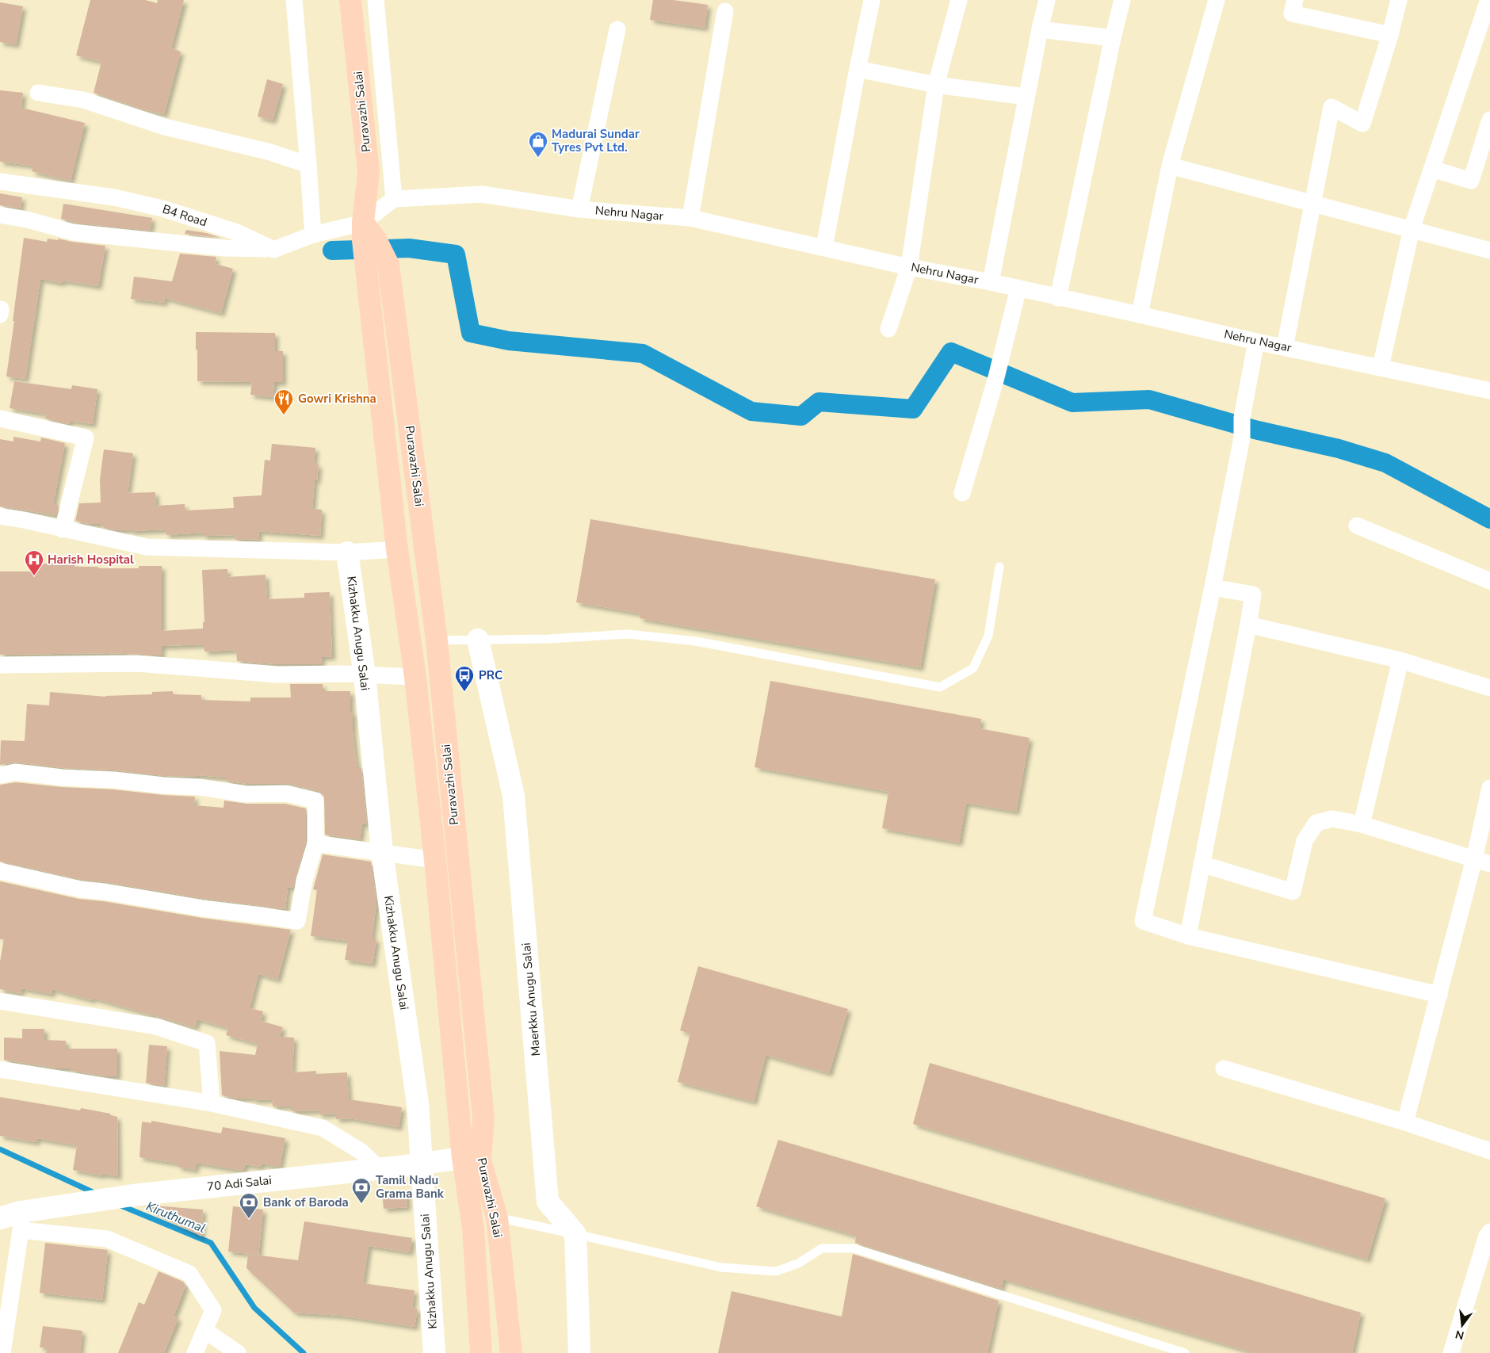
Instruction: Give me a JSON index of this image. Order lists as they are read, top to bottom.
{
  "streets": {
    "main road": ["Puravazhi Salai"],
    "street": [
      "Nehru Nagar",
      "B4 Road",
      "Kizhakku Anugu Salai",
      "Maerkku Anugu Salai",
      "70 Adi Salai"
    ]
  },
  "crossings": [
    ["Puravazhi Salai", "70 Adi Salai"],
    ["Kizhakku Anugu Salai", "70 Adi Salai"]
  ],
  "water": ["Kiruthumal"],
  "places": {
    "shop": ["Madurai Sundar Tyres Pvt Ltd."],
    "restaurant": ["Gowri Krishna"],
    "hospital": ["Harish Hospital"],
    "bus stop": ["PRC"],
    "bank": ["Tamil Nadu Grama Bank", "Bank of Baroda"]
  },
  "north": "bottom"
}
